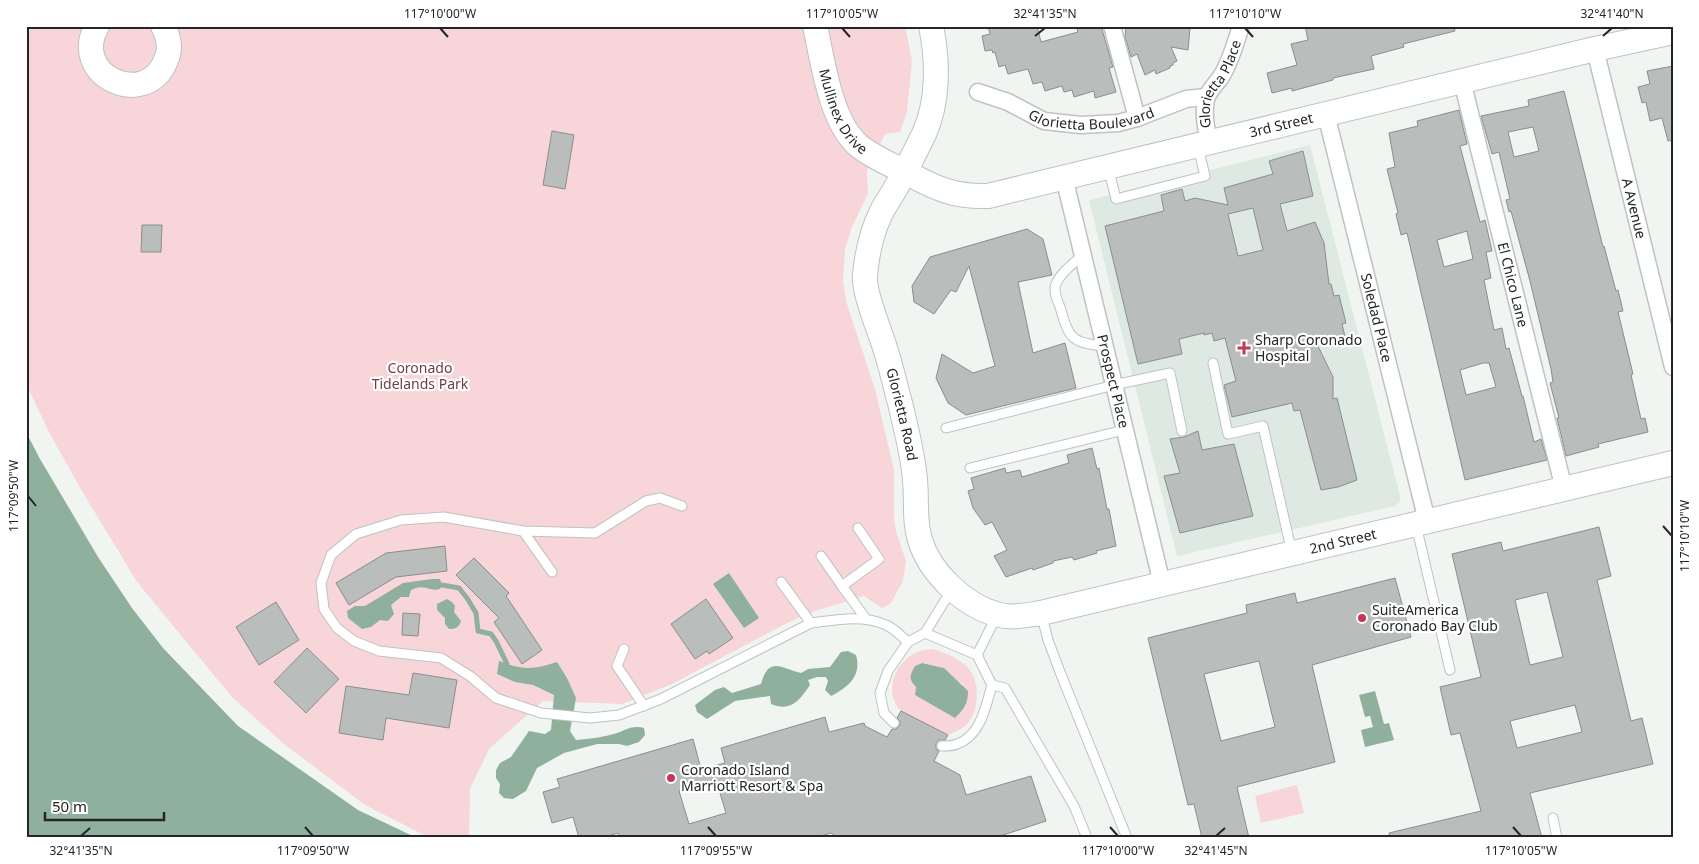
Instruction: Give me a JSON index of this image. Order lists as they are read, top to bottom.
{
  "streets": {
    "main road": [
      "Mullinex Drive",
      "3rd Street",
      "Glorietta Road",
      "2nd Street"
    ],
    "street": [
      "Glorietta Place",
      "Glorietta Boulevard",
      "A Avenue",
      "El Chico Lane",
      "Soledad Place",
      "Prospect Place"
    ]
  },
  "crossings": [
    ["Glorietta Place", "Glorietta Boulevard"],
    ["Glorietta Place", "3rd Street"],
    ["Mullinex Drive", "3rd Street"],
    ["Mullinex Drive", "Glorietta Road"],
    ["3rd Street", "A Avenue"],
    ["3rd Street", "El Chico Lane"],
    ["3rd Street", "Soledad Place"],
    ["3rd Street", "Prospect Place"],
    ["3rd Street", "Glorietta Road"],
    ["El Chico Lane", "2nd Street"],
    ["Soledad Place", "2nd Street"],
    ["Prospect Place", "2nd Street"],
    ["Glorietta Road", "2nd Street"]
  ],
  "parks": ["Coronado Tidelands Park"],
  "places": {
    "health": ["Sharp Coronado Hospital"],
    "other": ["SuiteAmerica Coronado Bay Club", "Coronado Island Marriott Resort & Spa"]
  },
  "scale_bar": "50 m",
  "coordinates": [
    "117°10'00\"W",
    "117°10'05\"W",
    "32°41'35\"N",
    "117°10'10\"W",
    "32°41'40\"N",
    "117°09'50\"W",
    "117°09'55\"W",
    "32°41'45\"N"
  ]
}
